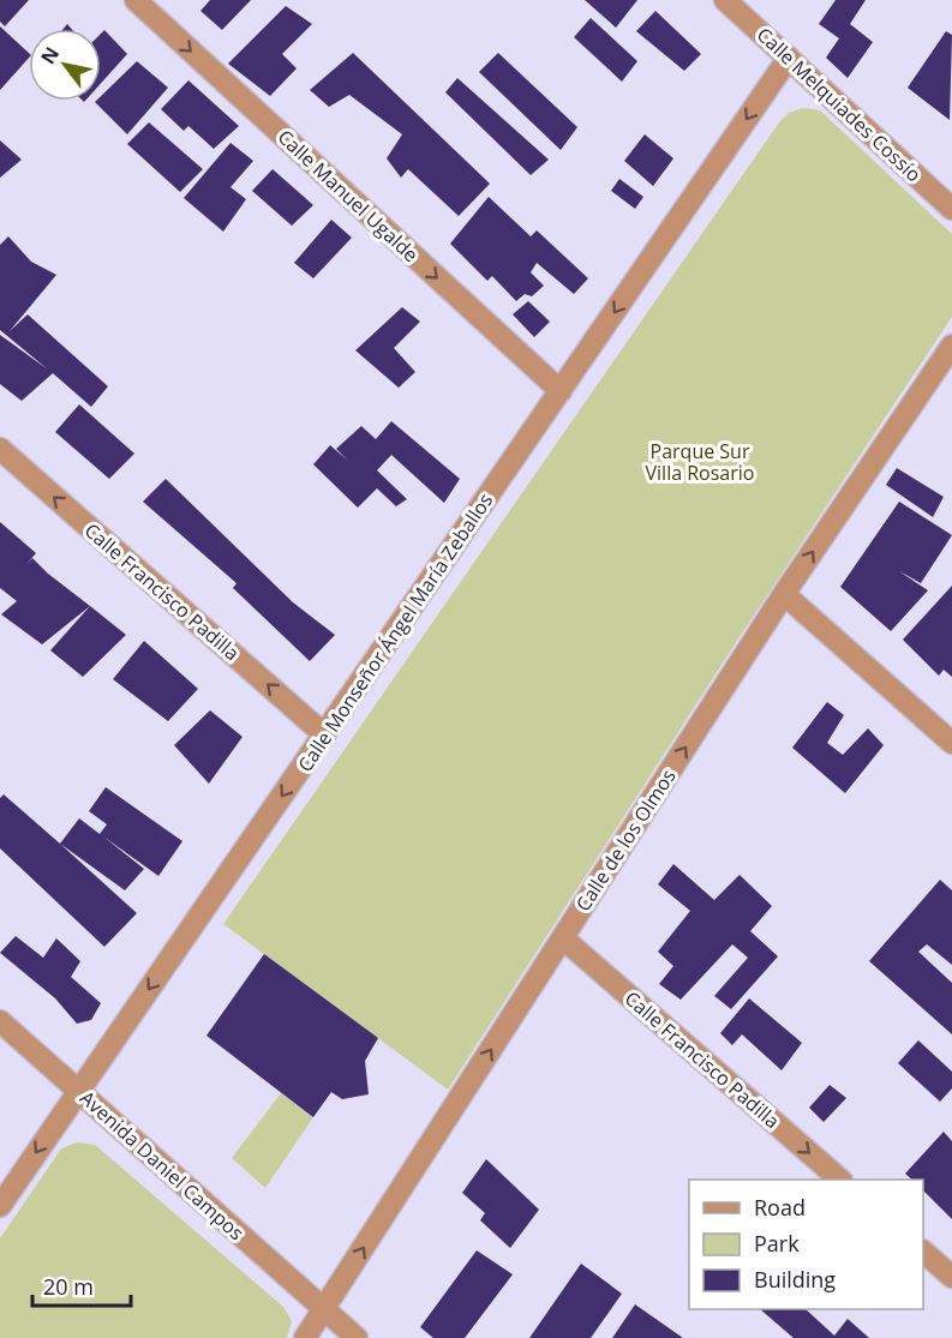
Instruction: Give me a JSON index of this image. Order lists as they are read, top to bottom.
{
  "streets": {
    "street": [
      "Calle Melquiades Cossío",
      "Calle Manuel Ugalde",
      "Calle Francisco Padilla",
      "Calle Monseñor Ángel María Zeballos",
      "Calle de los Olmos",
      "Avenida Daniel Campos"
    ]
  },
  "crossings": [
    ["Calle Melquiades Cossío", "Calle Monseñor Ángel María Zeballos"],
    ["Calle Manuel Ugalde", "Calle Monseñor Ángel María Zeballos"],
    ["Calle Francisco Padilla", "Calle Monseñor Ángel María Zeballos"],
    ["Calle Francisco Padilla", "Calle de los Olmos"],
    ["Calle Monseñor Ángel María Zeballos", "Avenida Daniel Campos"],
    ["Calle de los Olmos", "Avenida Daniel Campos"]
  ],
  "one_way": ["Calle Manuel Ugalde", "Calle Monseñor Ángel María Zeballos", "Calle de los Olmos"],
  "parks": ["Parque Sur Villa Rosario"],
  "legend": ["Road", "Park", "Building"],
  "scale_bar": "20 m",
  "north": "top left"
}
